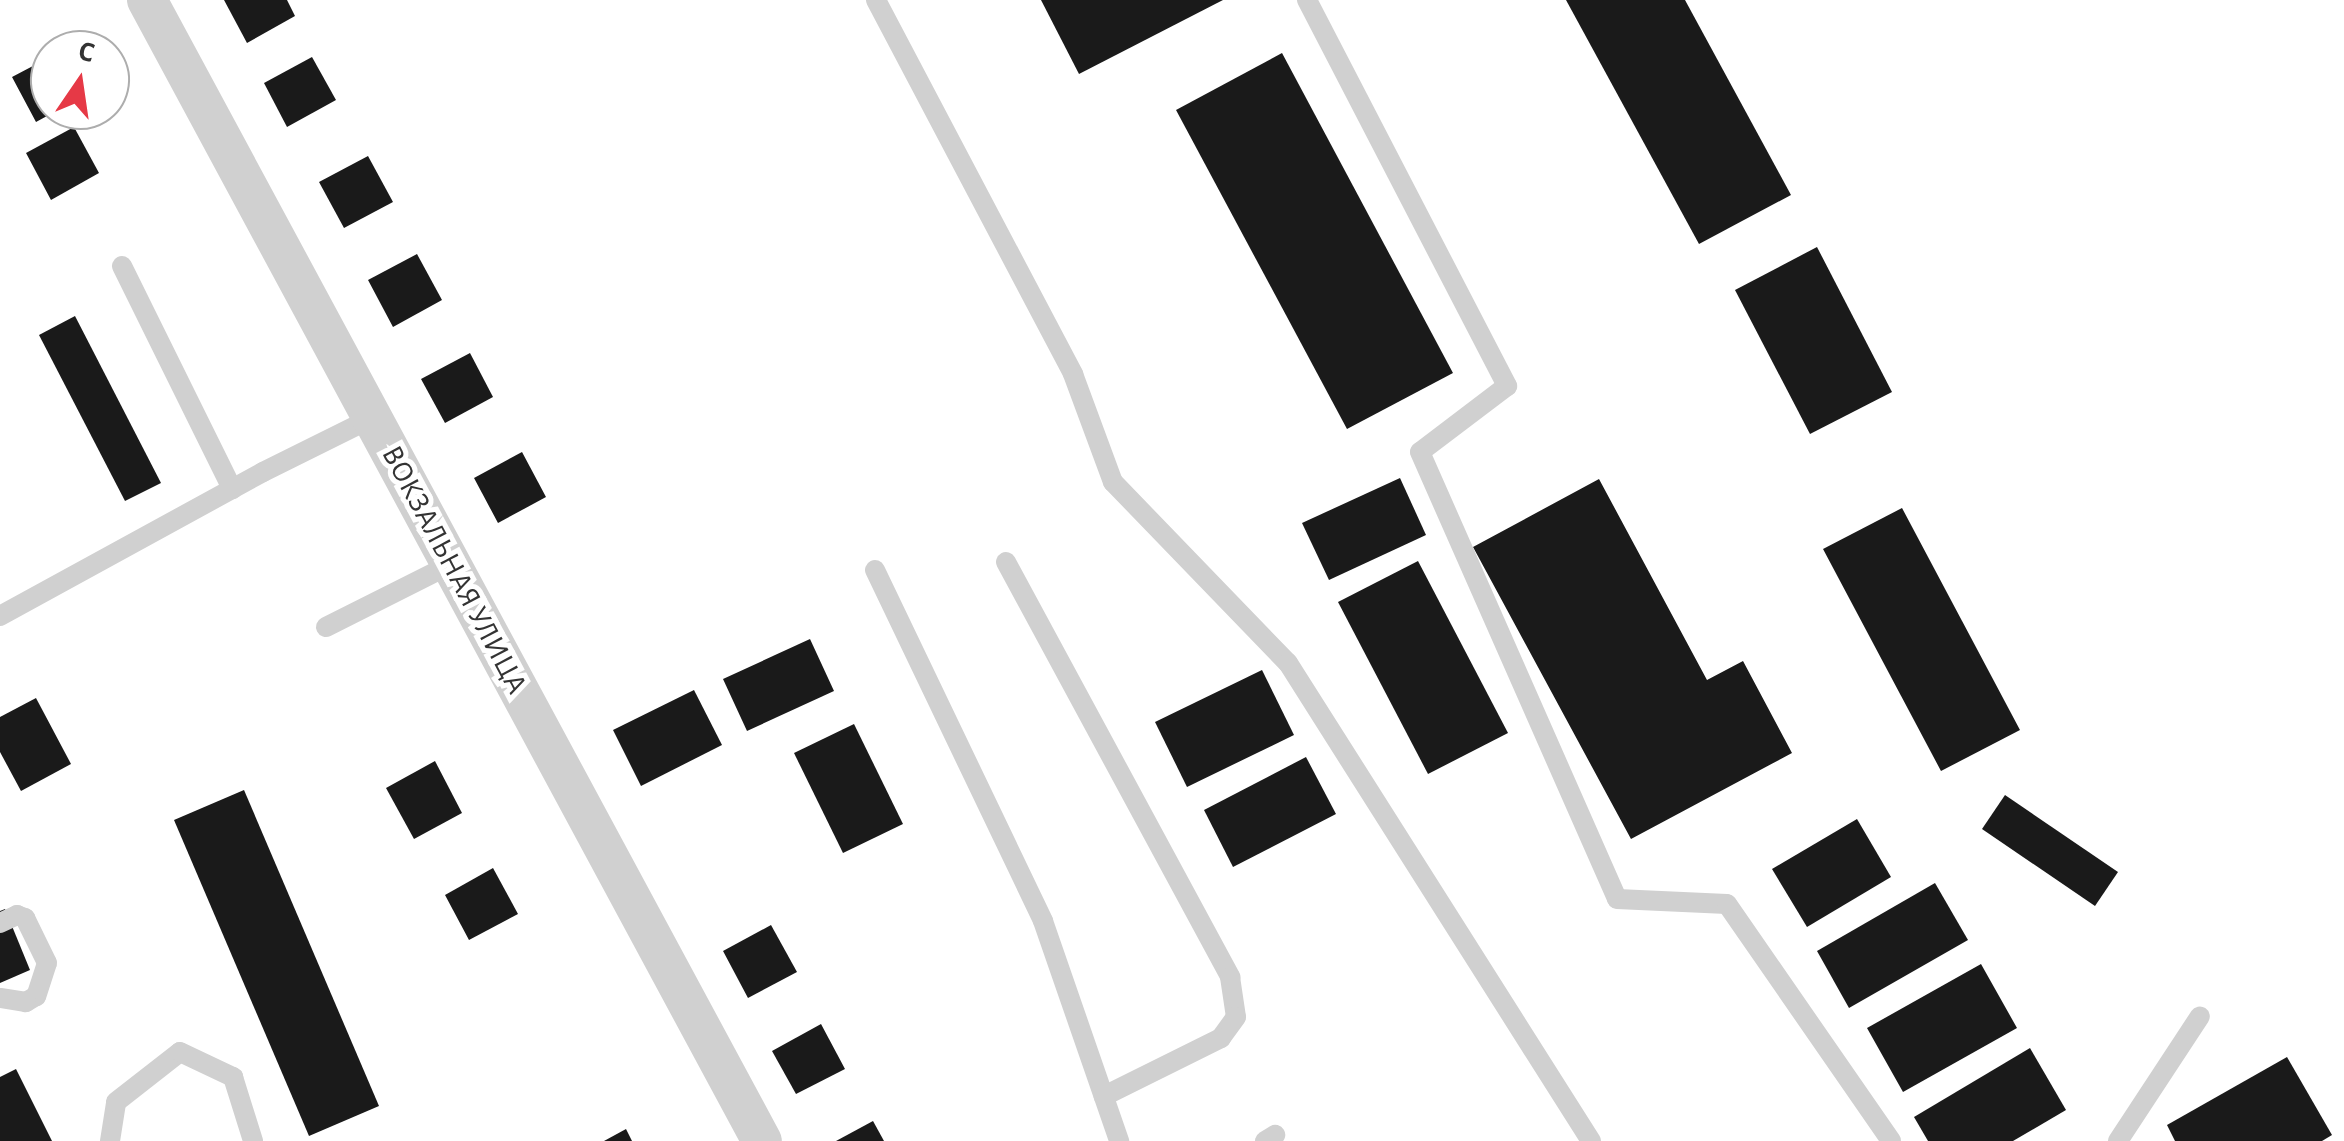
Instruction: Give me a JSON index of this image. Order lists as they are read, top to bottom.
{
  "streets": {
    "street": ["ВОКЗАЛЬНАЯ УЛИЦА"]
  },
  "north": "top"
}
